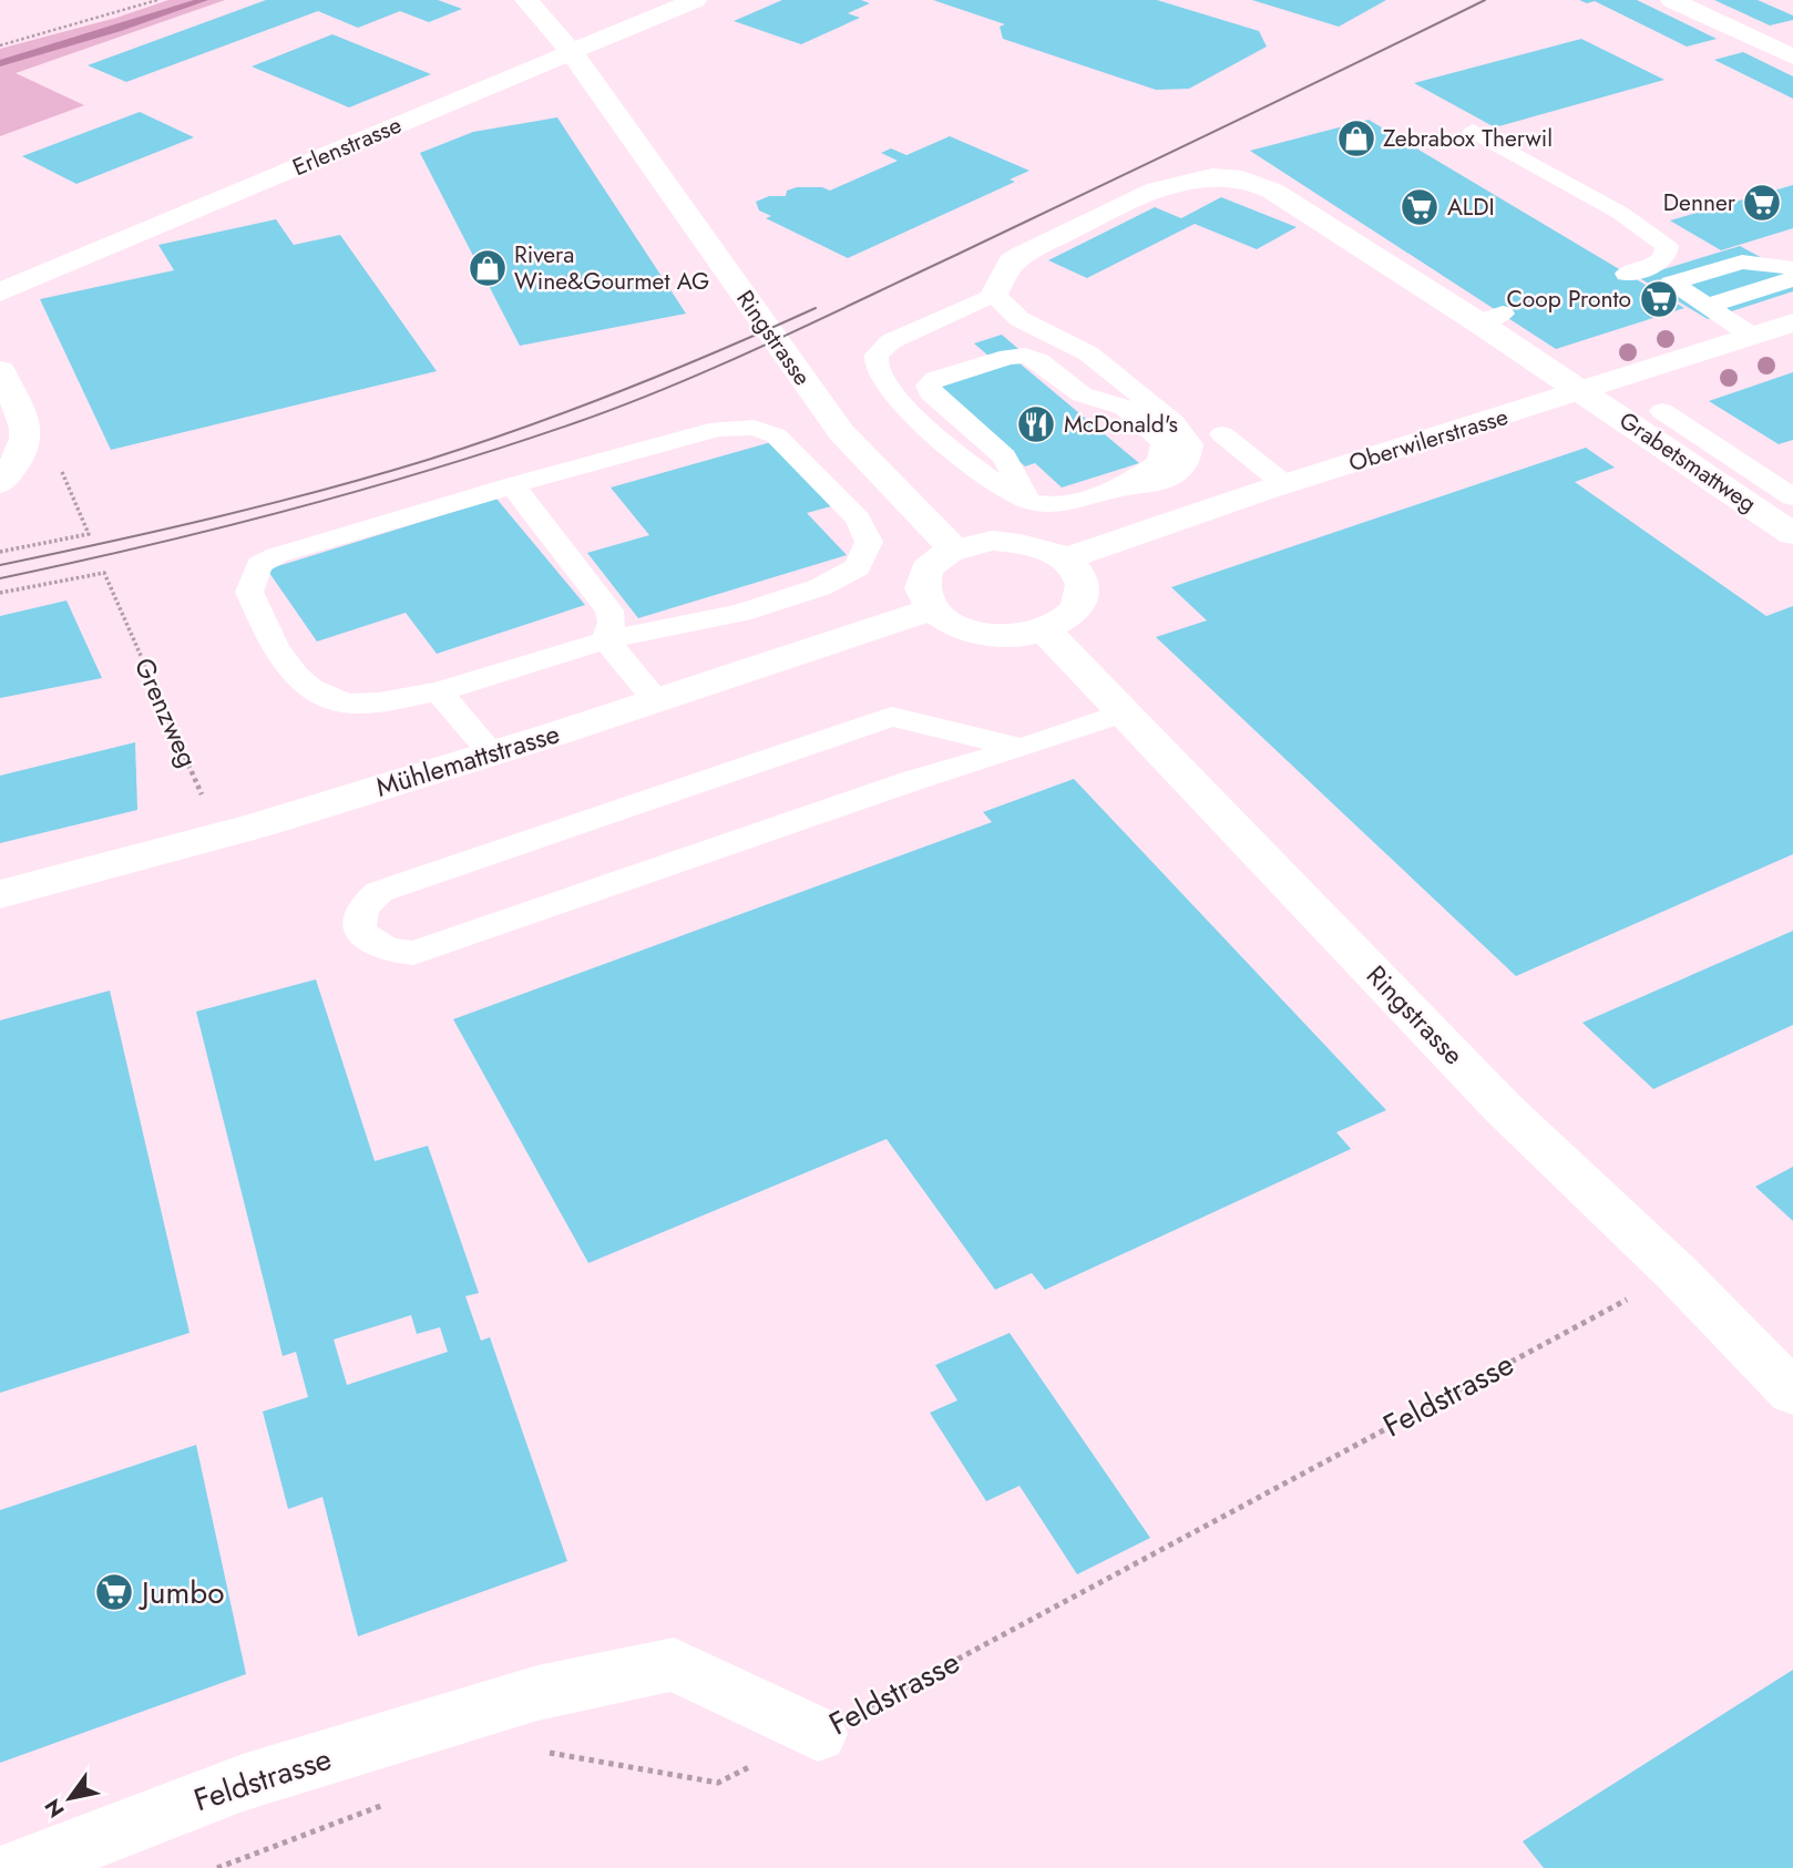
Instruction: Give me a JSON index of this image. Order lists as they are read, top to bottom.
{
  "streets": {
    "street": [
      "Erlenstrasse",
      "Ringstrasse",
      "Oberwilerstrasse",
      "Grabetsmattweg",
      "Mühlemattstrasse",
      "Feldstrasse"
    ],
    "path": ["Grenzweg"]
  },
  "crossings": [
    ["Erlenstrasse", "Ringstrasse"],
    ["Ringstrasse", "Oberwilerstrasse"],
    ["Ringstrasse", "Mühlemattstrasse"],
    ["Ringstrasse", "Feldstrasse"],
    ["Oberwilerstrasse", "Grabetsmattweg"],
    ["Oberwilerstrasse", "Mühlemattstrasse"],
    ["Grenzweg", "Mühlemattstrasse"]
  ],
  "places": {
    "shop": ["Zebrabox Therwil", "Rivera Wine&Gourmet AG"],
    "supermarket": [
      "Denner",
      "ALDI",
      "Coop Pronto",
      "Jumbo"
    ],
    "restaurant": ["McDonald's"]
  },
  "north": "bottom left"
}
